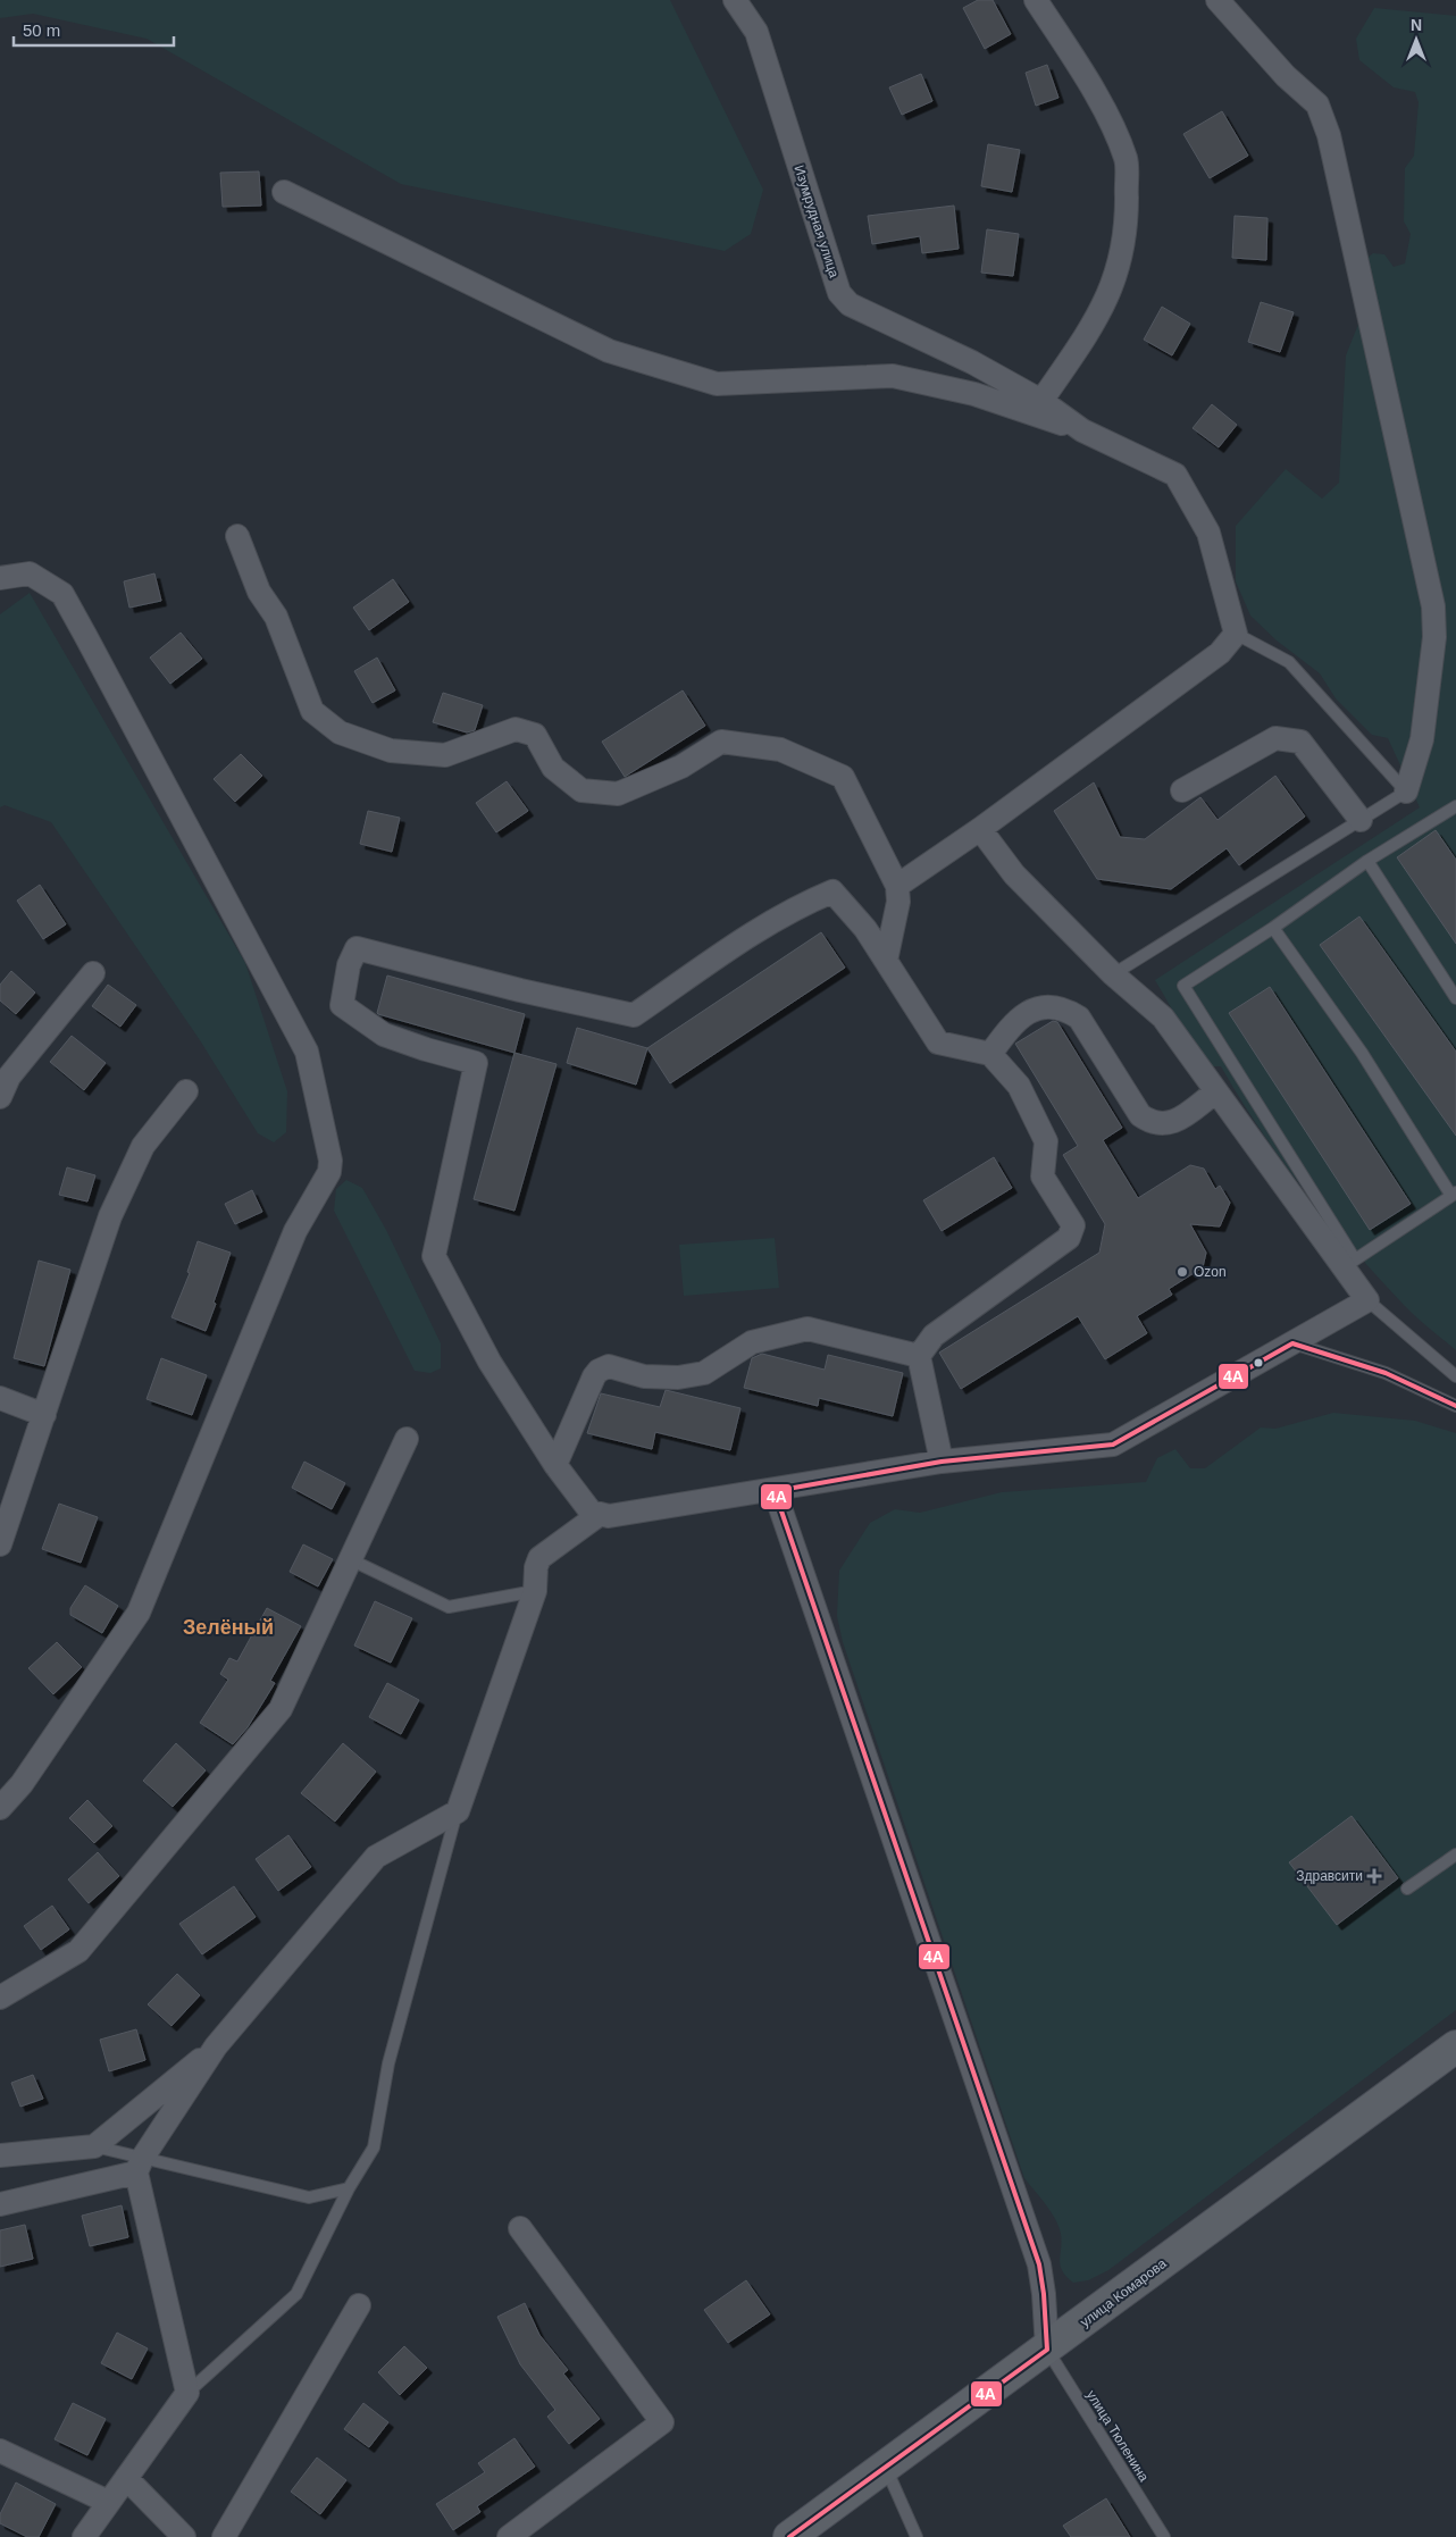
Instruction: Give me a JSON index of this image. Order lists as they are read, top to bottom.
{
  "streets": {
    "main road": ["улица Комарова"],
    "street": ["Изумрудная улица"],
    "lane": ["улица Тюленина"]
  },
  "crossings": [
    ["улица Комарова", "улица Тюленина"]
  ],
  "districts": ["Зелёный"],
  "places": {
    "other": ["Ozon"],
    "health": ["Здравсити"]
  },
  "lines": ["transit line 4А"],
  "scale_bar": "50 m",
  "north": "top"
}
